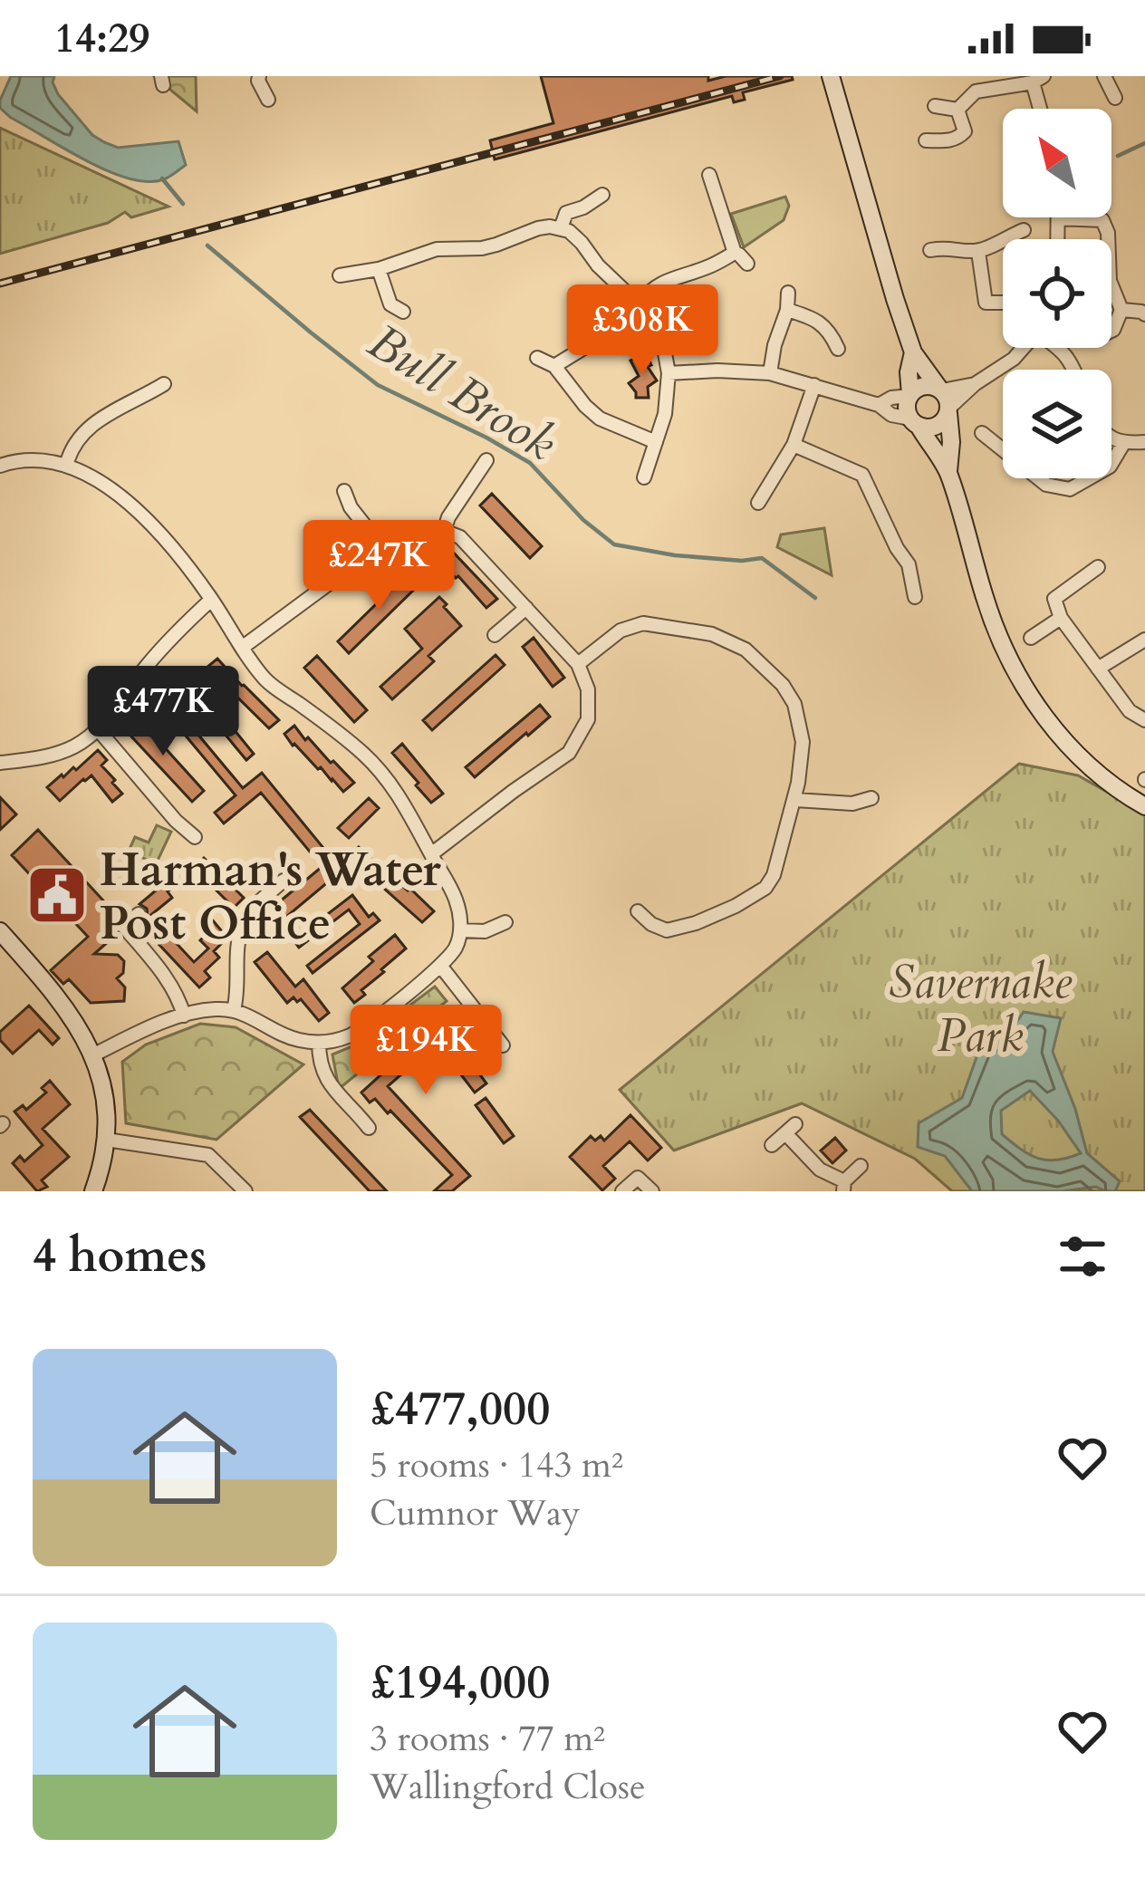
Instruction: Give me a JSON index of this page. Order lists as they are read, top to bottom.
{
  "water": ["Bull Brook"],
  "parks": ["Savernake Park"],
  "places": {
    "public building": ["Harman's Water Post Office"]
  },
  "north": "top left",
  "page": {
    "status": "14:29",
    "price": [
      "£308K",
      "£247K",
      "£477K",
      "£194K"
    ],
    "heading": "4 homes",
    "list": [
      {
        "name": "£477,000",
        "note": "5 rooms · 143 m² · Cumnor Way"
      },
      {
        "name": "£194,000",
        "note": "3 rooms · 77 m² · Wallingford Close"
      }
    ]
  }
}
